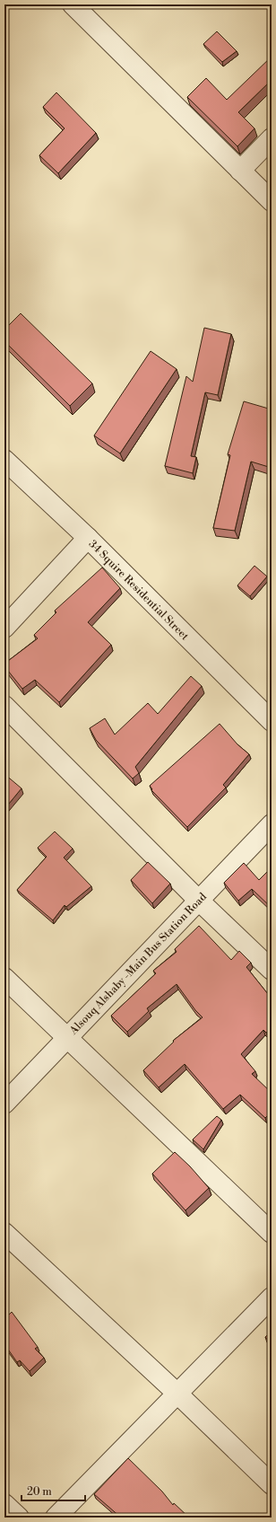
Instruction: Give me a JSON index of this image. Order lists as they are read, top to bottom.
{
  "streets": {
    "street": ["34 Squire Residential Street", "Alsouq Alshaby -Main Bus Station Road"]
  },
  "scale_bar": "20 m"
}
